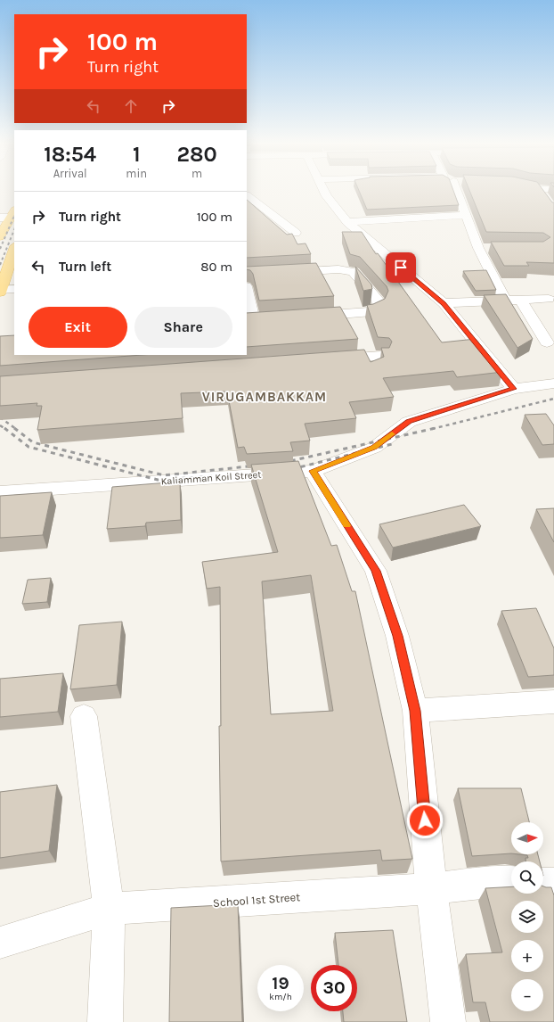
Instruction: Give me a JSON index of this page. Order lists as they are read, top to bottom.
{
  "streets": {
    "street": ["Kaliamman Koil Street", "School 1st Street"]
  },
  "districts": ["VIRUGAMBAKKAM"],
  "north": "right",
  "page": {
    "turn": ["100 m", "Turn right"],
    "eta": [
      "18:54",
      "Arrival",
      "1",
      "min",
      "280",
      "m"
    ],
    "list": [
      {
        "name": "Turn right",
        "value": "100 m"
      },
      {
        "name": "Turn left",
        "value": "80 m"
      }
    ],
    "buttons": ["Exit", "Share"],
    "map_buttons": ["+", "−"],
    "speed": "19 km/h",
    "limit": "30"
  }
}
